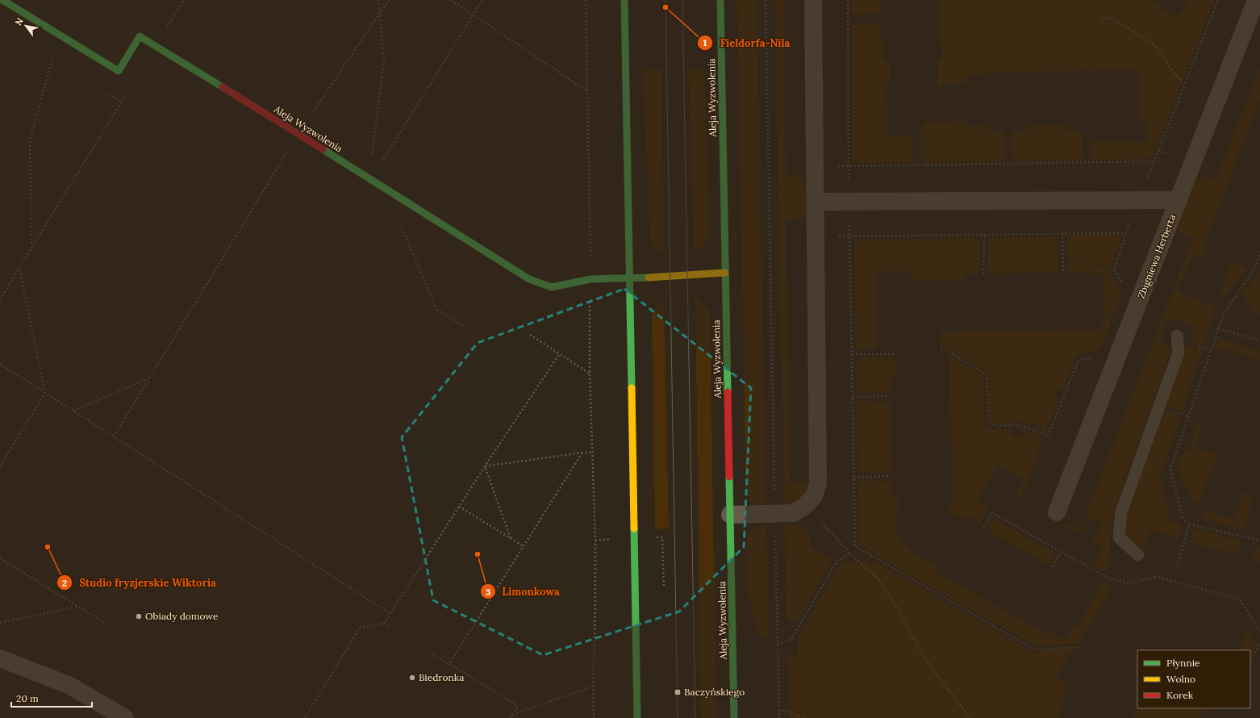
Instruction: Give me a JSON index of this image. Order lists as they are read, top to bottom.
{
  "streets": {
    "main road": ["Aleja Wyzwolenia"],
    "street": ["Zbigniewa Herberta"]
  },
  "places": {
    "other": [
      "Fieldorfa-Nila",
      "Studio fryzjerskie Wiktoria",
      "Limonkowa",
      "Obiady domowe",
      "Biedronka"
    ],
    "transit": ["Baczyńskiego"]
  },
  "legend": ["Płynnie", "Wolno", "Korek"],
  "scale_bar": "20 m",
  "north": "top left"
}
